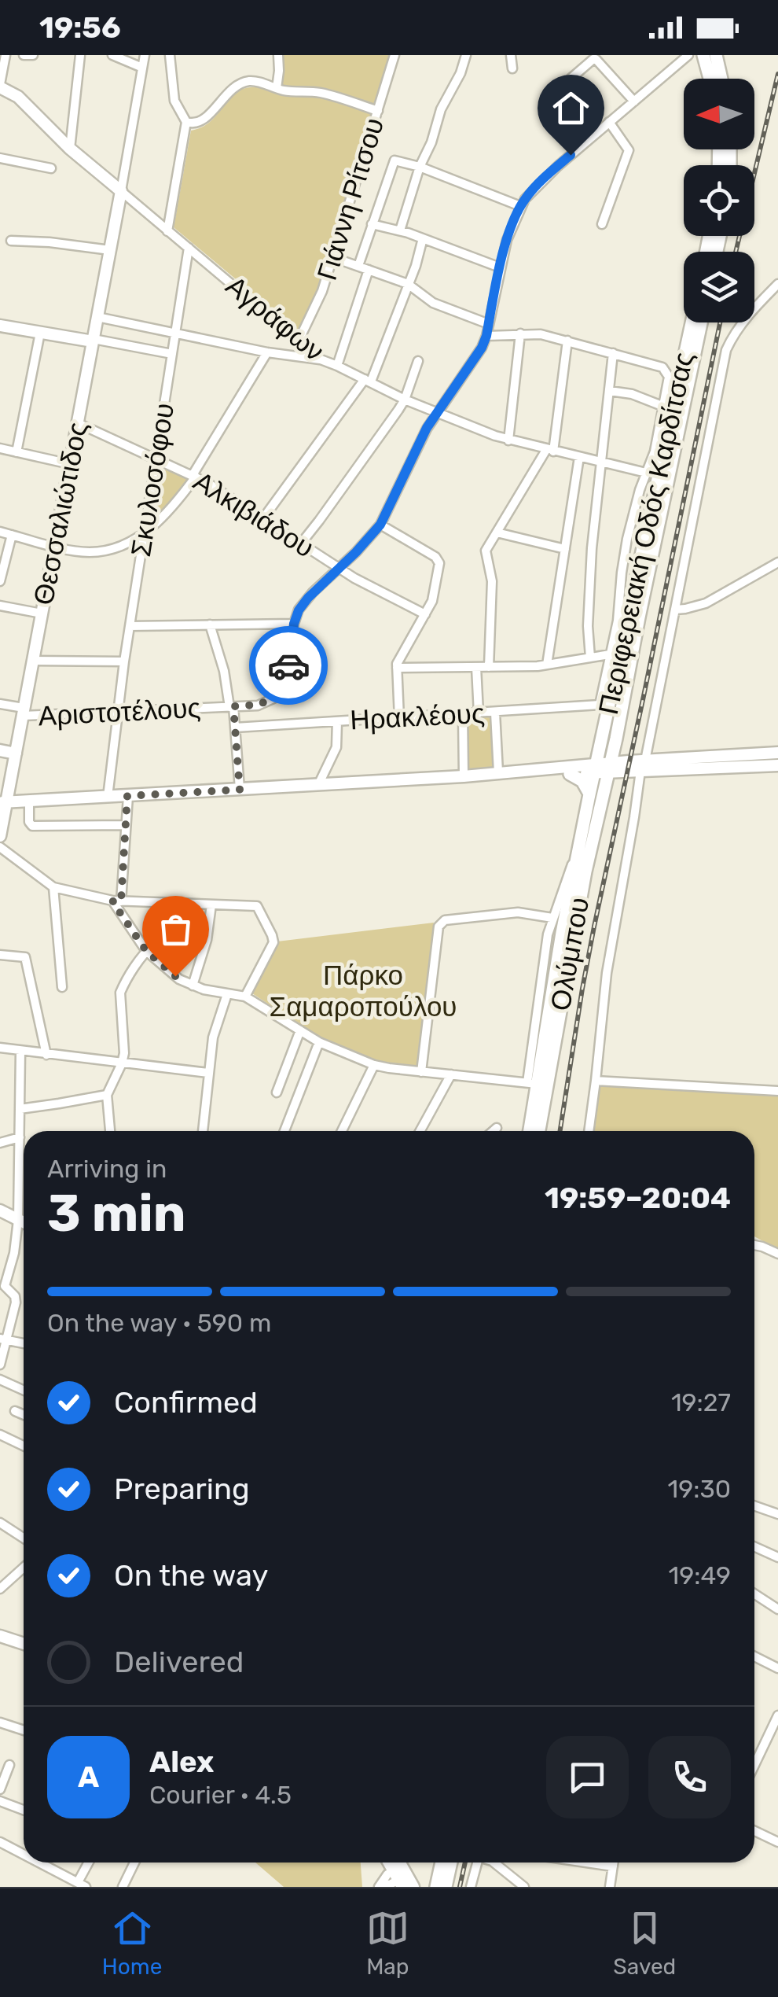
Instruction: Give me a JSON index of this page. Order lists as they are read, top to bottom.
{
  "streets": {
    "main road": [
      "Αγράφων",
      "Θεσσαλιώτιδος",
      "Περιφερειακή Οδός Καρδίτσας",
      "Ολύμπου"
    ],
    "street": [
      "Γιάννη Ρίτσου",
      "Σκυλοσόφου",
      "Αλκιβιάδου",
      "Αριστοτέλους",
      "Ηρακλέους"
    ]
  },
  "crossings": [
    ["Γιάννη Ρίτσου", "Αγράφων"],
    ["Αγράφων", "Σκυλοσόφου"],
    ["Αγράφων", "Θεσσαλιώτιδος"],
    ["Αγράφων", "Αριστοτέλους"],
    ["Σκυλοσόφου", "Αλκιβιάδου"],
    ["Σκυλοσόφου", "Αριστοτέλους"],
    ["Θεσσαλιώτιδος", "Αλκιβιάδου"],
    ["Θεσσαλιώτιδος", "Αριστοτέλους"],
    ["Αλκιβιάδου", "Αριστοτέλους"],
    ["Περιφερειακή Οδός Καρδίτσας", "Ολύμπου"]
  ],
  "parks": ["Πάρκο Σαμαροπούλου"],
  "north": "left",
  "page": {
    "status": "19:56",
    "heading": ["3 min", "Arriving in", "19:59–20:04"],
    "panel": ["Alex", "Courier · 4.5"],
    "bar": "On the way · 590 m",
    "list": [
      ["Confirmed", "19:27"],
      ["Preparing", "19:30"],
      ["On the way", "19:49"],
      "Delivered"
    ],
    "round": "A",
    "tabs": ["Home", "Map", "Saved"]
  }
}
